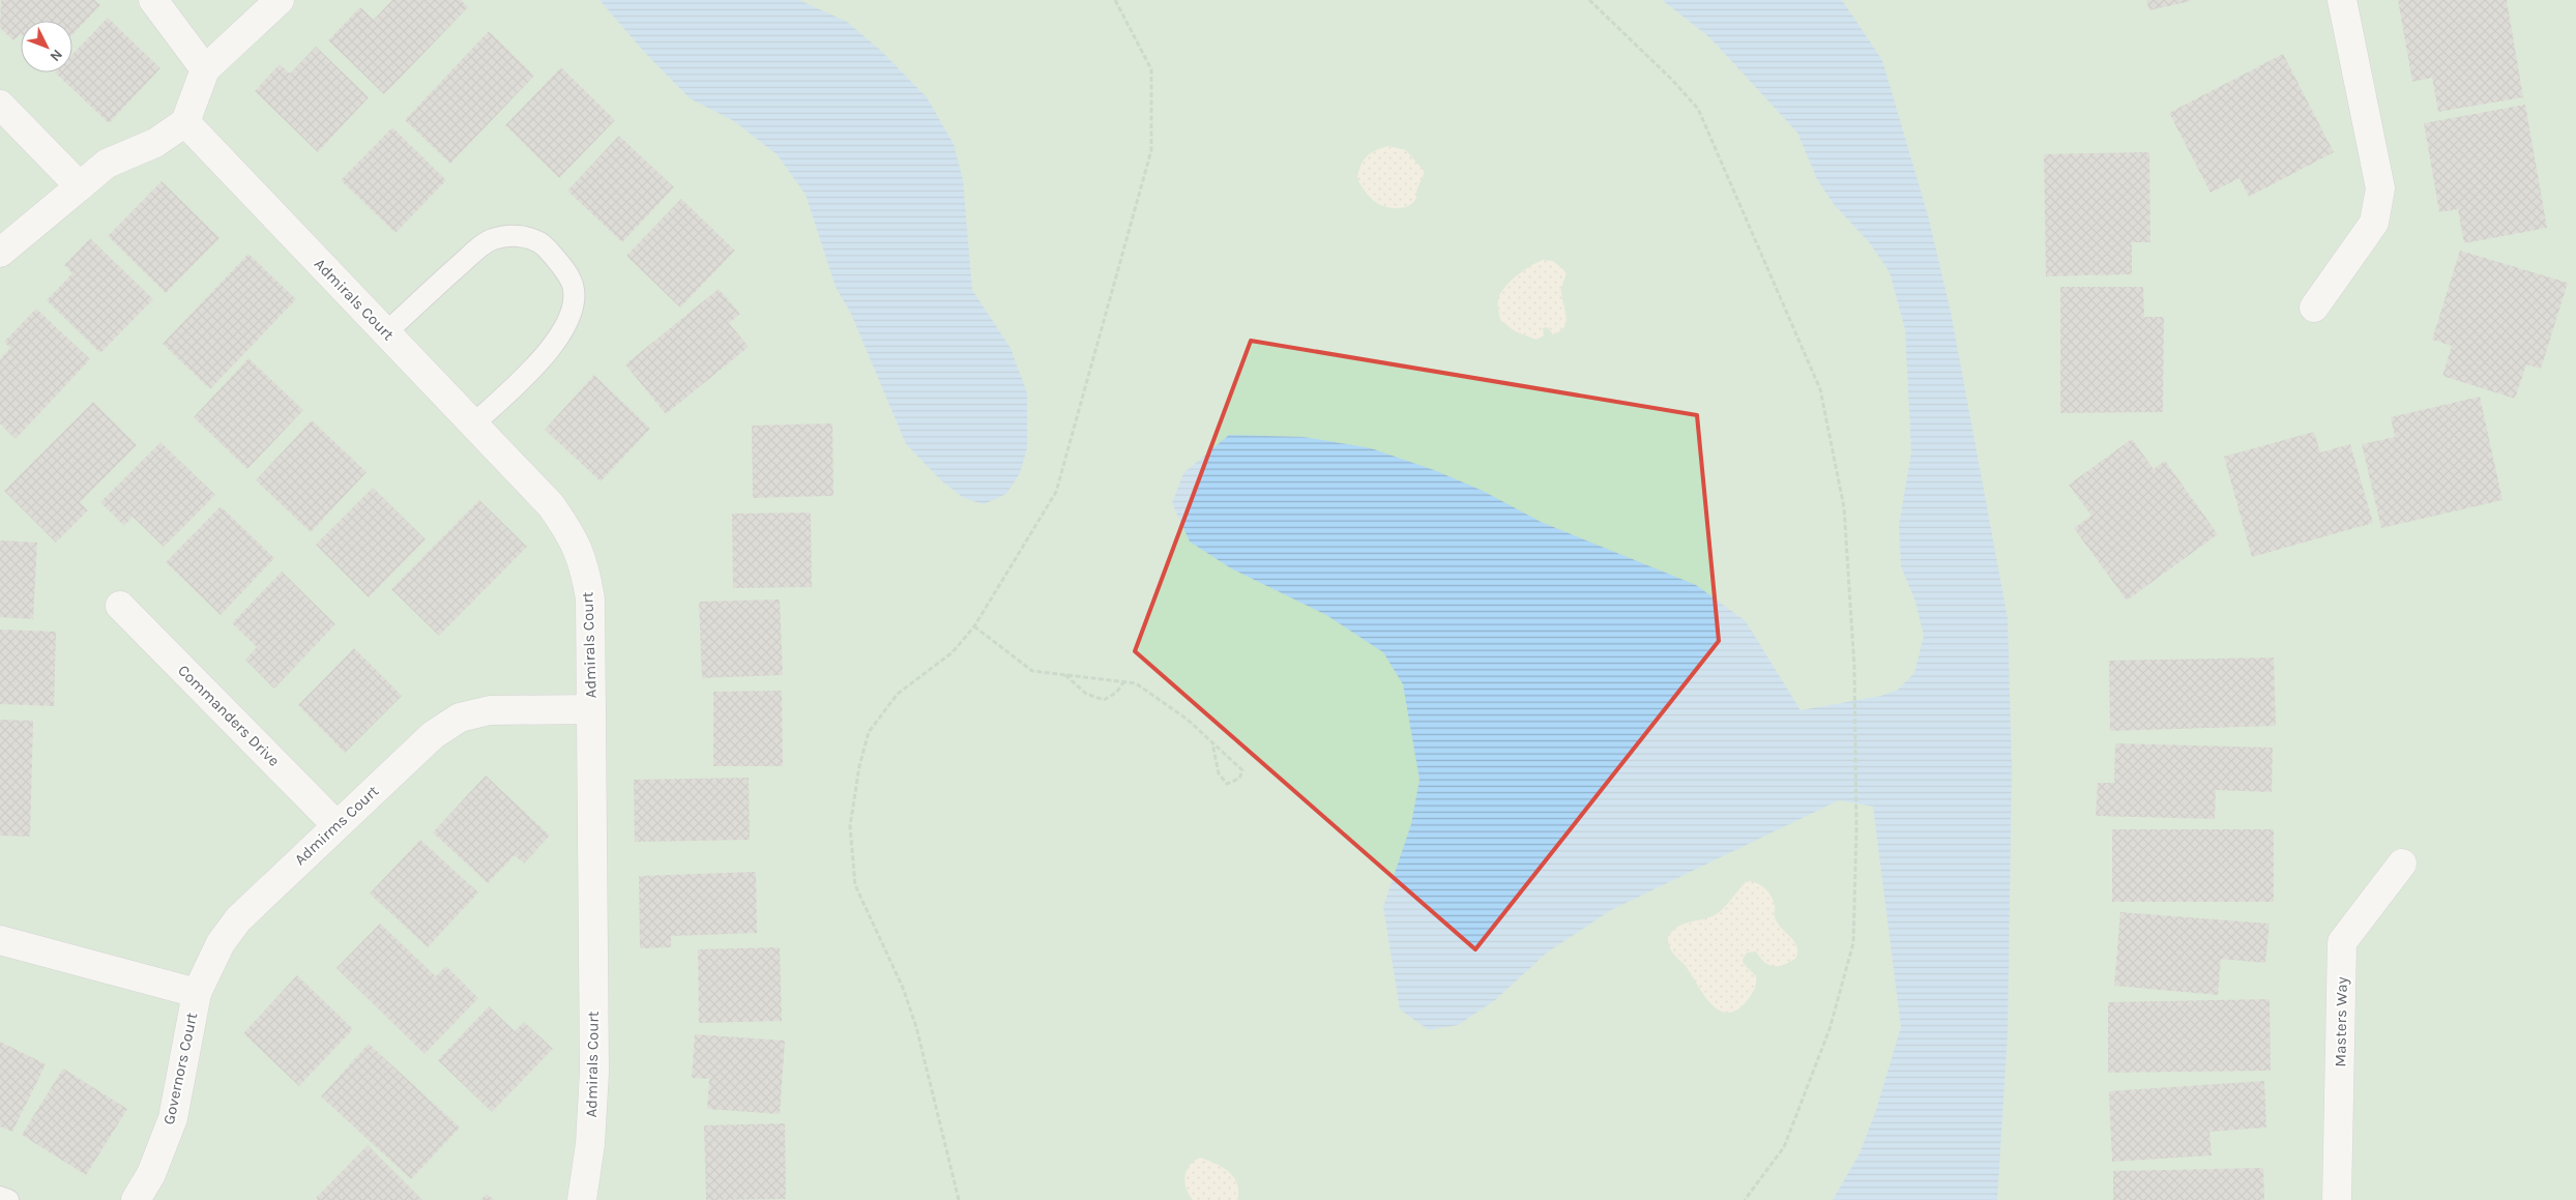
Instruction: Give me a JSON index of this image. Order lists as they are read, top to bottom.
{
  "streets": {
    "street": [
      "Admirals Court",
      "Commanders Drive",
      "Admirms Court",
      "Masters Way",
      "Governors Court"
    ]
  },
  "crossings": [
    ["Admirals Court", "Admirms Court"],
    ["Commanders Drive", "Admirms Court"],
    ["Admirms Court", "Governors Court"]
  ],
  "north": "bottom right"
}
